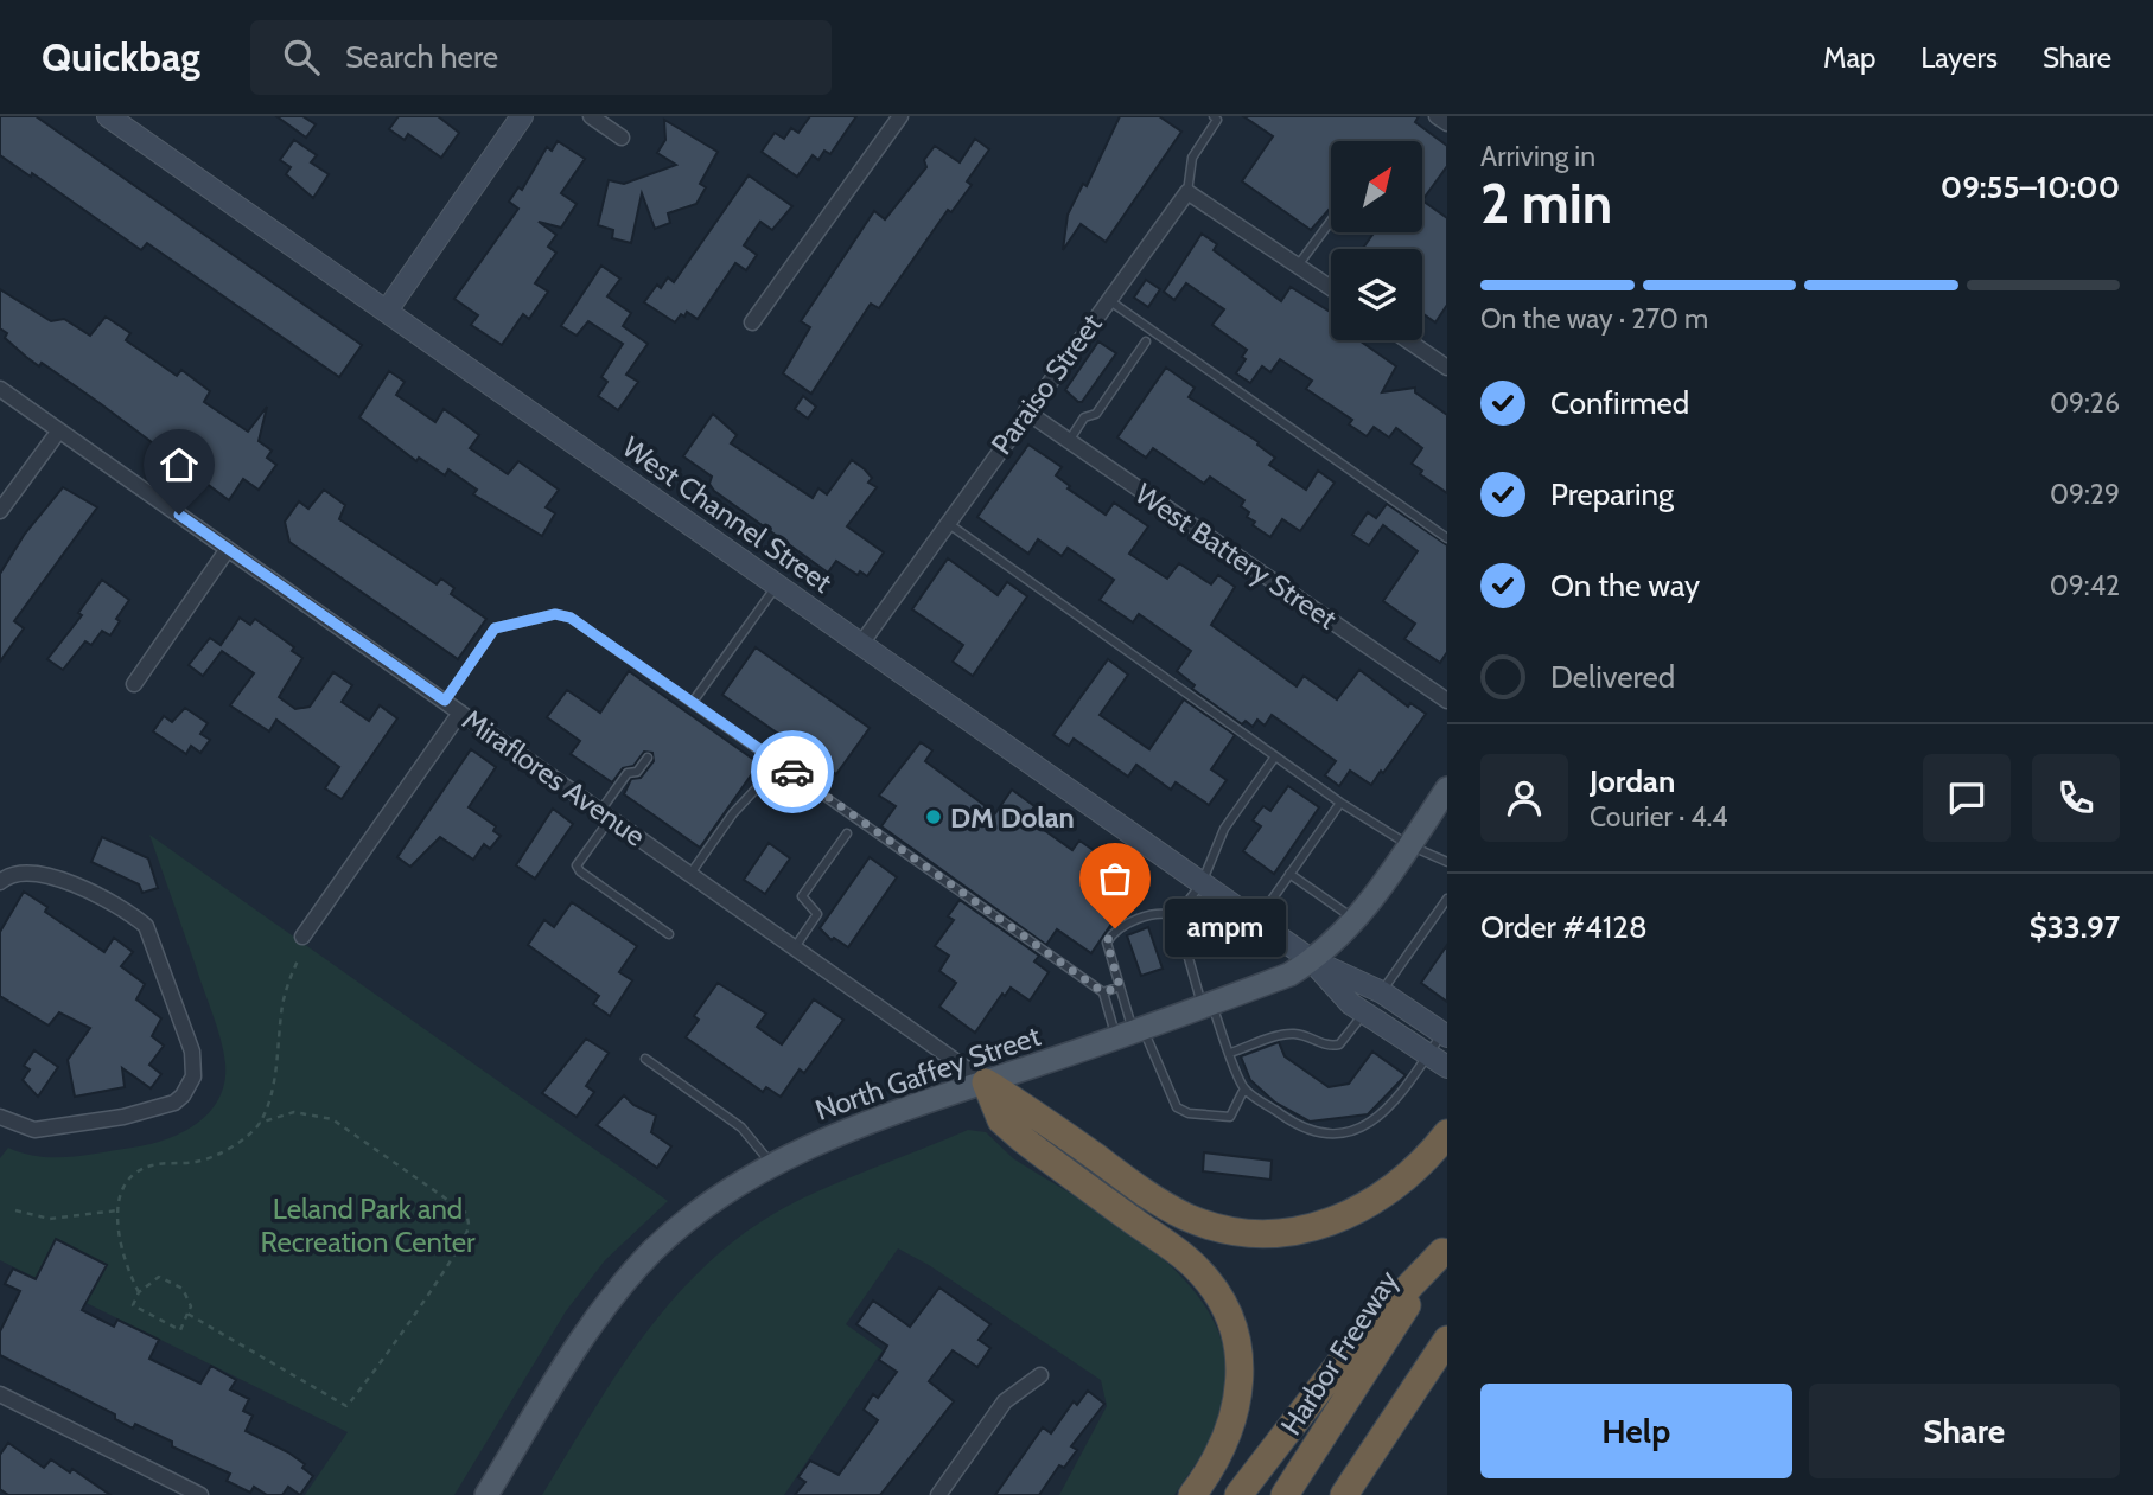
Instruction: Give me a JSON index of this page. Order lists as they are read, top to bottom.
{
  "streets": {
    "highway": ["Harbor Freeway"],
    "main road": ["North Gaffey Street"],
    "street": [
      "Paraiso Street",
      "West Channel Street",
      "West Battery Street",
      "Miraflores Avenue"
    ]
  },
  "crossings": [
    ["Paraiso Street", "West Channel Street"],
    ["Paraiso Street", "West Battery Street"],
    ["West Channel Street", "North Gaffey Street"],
    ["Miraflores Avenue", "North Gaffey Street"]
  ],
  "parks": ["Leland Park and Recreation Center"],
  "places": ["DM Dolan", "ampm"],
  "north": "top right",
  "page": {
    "header": "Quickbag",
    "search": "Search here",
    "nav": ["Map", "Layers", "Share"],
    "heading": ["2 min", "Arriving in", "09:55–10:00"],
    "panel": [
      "Jordan",
      "Courier · 4.4",
      "Order #4128",
      "$33.97"
    ],
    "bar": "On the way · 270 m",
    "list": [
      ["Confirmed", "09:26"],
      ["Preparing", "09:29"],
      ["On the way", "09:42"],
      "Delivered"
    ],
    "bubble": "ampm",
    "buttons": ["Help", "Share"]
  }
}
